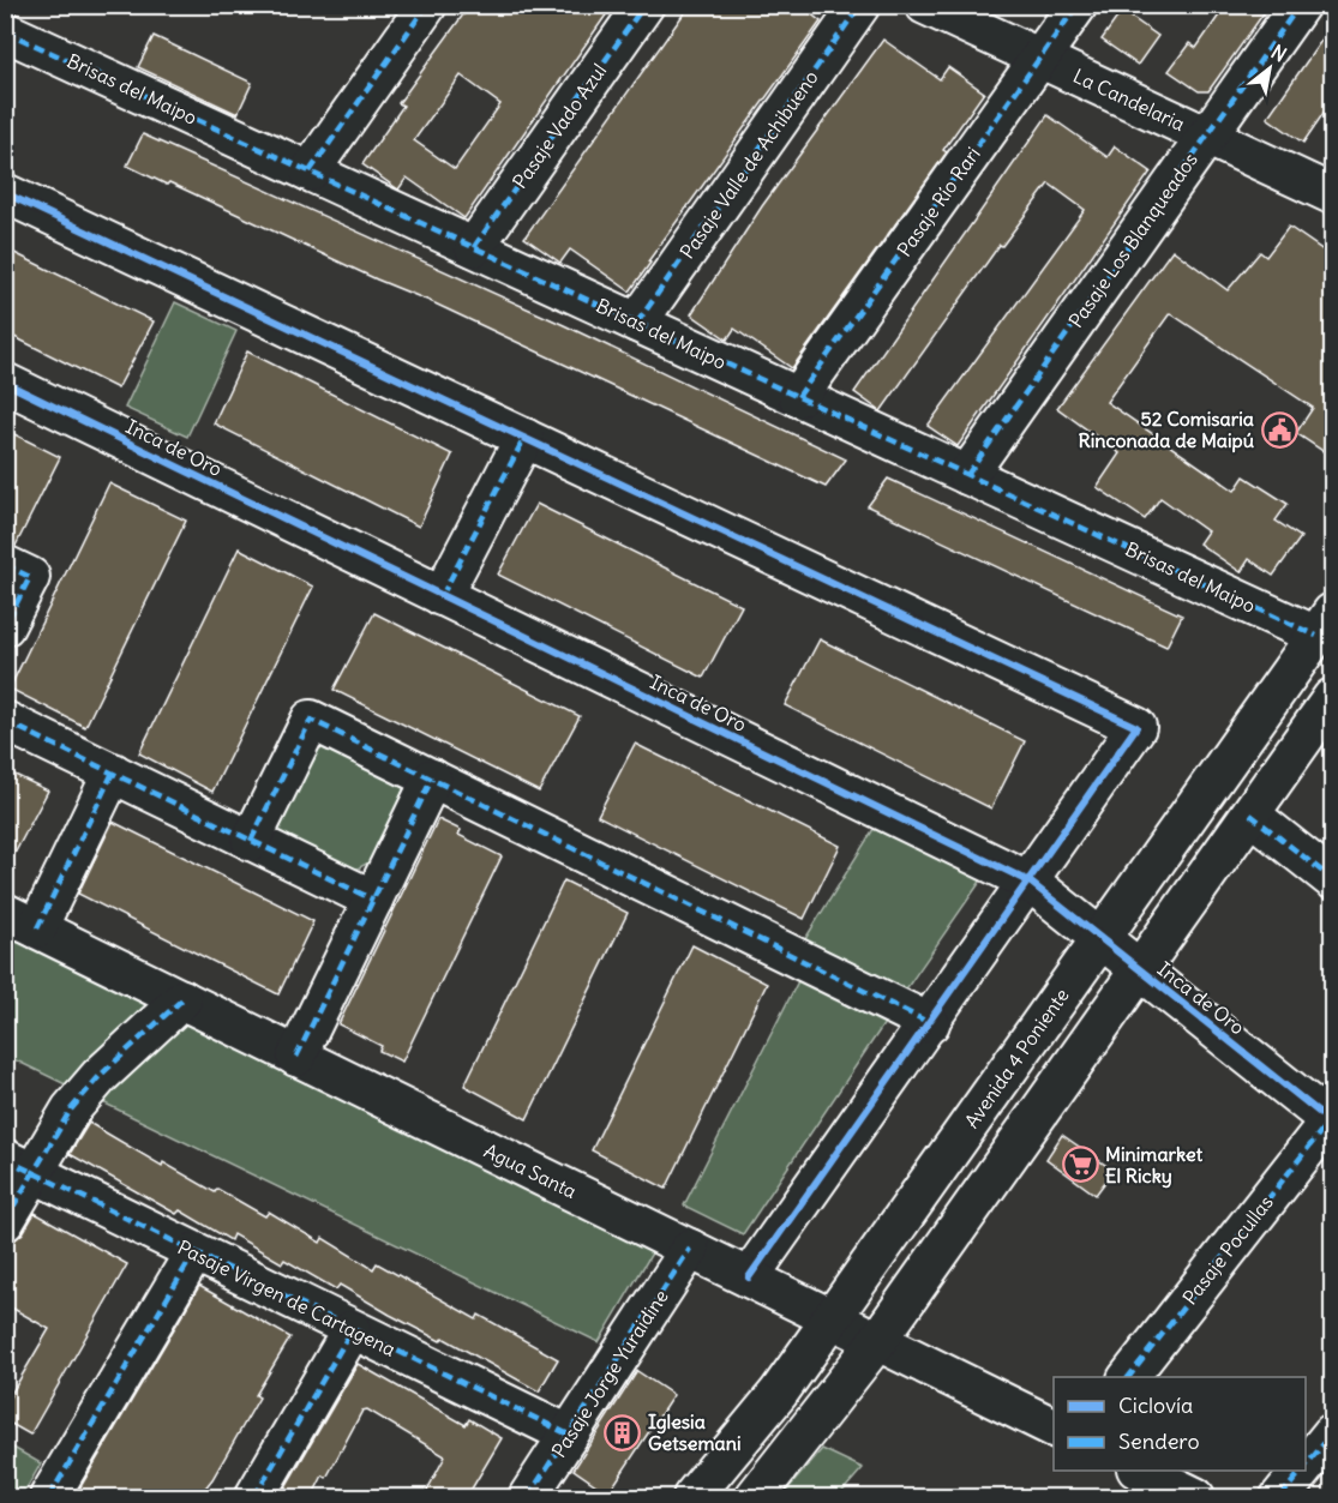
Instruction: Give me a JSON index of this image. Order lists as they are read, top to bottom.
{
  "streets": {
    "street": [
      "Brisas del Maipo",
      "La Candelaria",
      "Pasaje Vado Azul",
      "Pasaje Valle de Achibueno",
      "Pasaje Río Rari",
      "Pasaje Los Blanqueados",
      "Inca de Oro",
      "Avenida 4 Poniente",
      "Agua Santa",
      "Pasaje Pocullas",
      "Pasaje Virgen de Cartagena",
      "Pasaje Jorge Yuraidine"
    ]
  },
  "crossings": [
    ["Brisas del Maipo", "Pasaje Vado Azul"],
    ["Brisas del Maipo", "Pasaje Valle de Achibueno"],
    ["Brisas del Maipo", "Pasaje Río Rari"],
    ["Brisas del Maipo", "Pasaje Los Blanqueados"],
    ["Brisas del Maipo", "Avenida 4 Poniente"],
    ["La Candelaria", "Pasaje Río Rari"],
    ["La Candelaria", "Pasaje Los Blanqueados"],
    ["Inca de Oro", "Avenida 4 Poniente"],
    ["Inca de Oro", "Pasaje Pocullas"],
    ["Avenida 4 Poniente", "Agua Santa"],
    ["Agua Santa", "Pasaje Jorge Yuraidine"],
    ["Pasaje Virgen de Cartagena", "Pasaje Jorge Yuraidine"]
  ],
  "places": {
    "public building": ["52 Comisaria Rinconada de Maipú"],
    "supermarket": ["Minimarket El Ricky"],
    "building": ["Iglesia Getsemani"]
  },
  "legend": ["Ciclovía", "Sendero"],
  "north": "top right"
}
